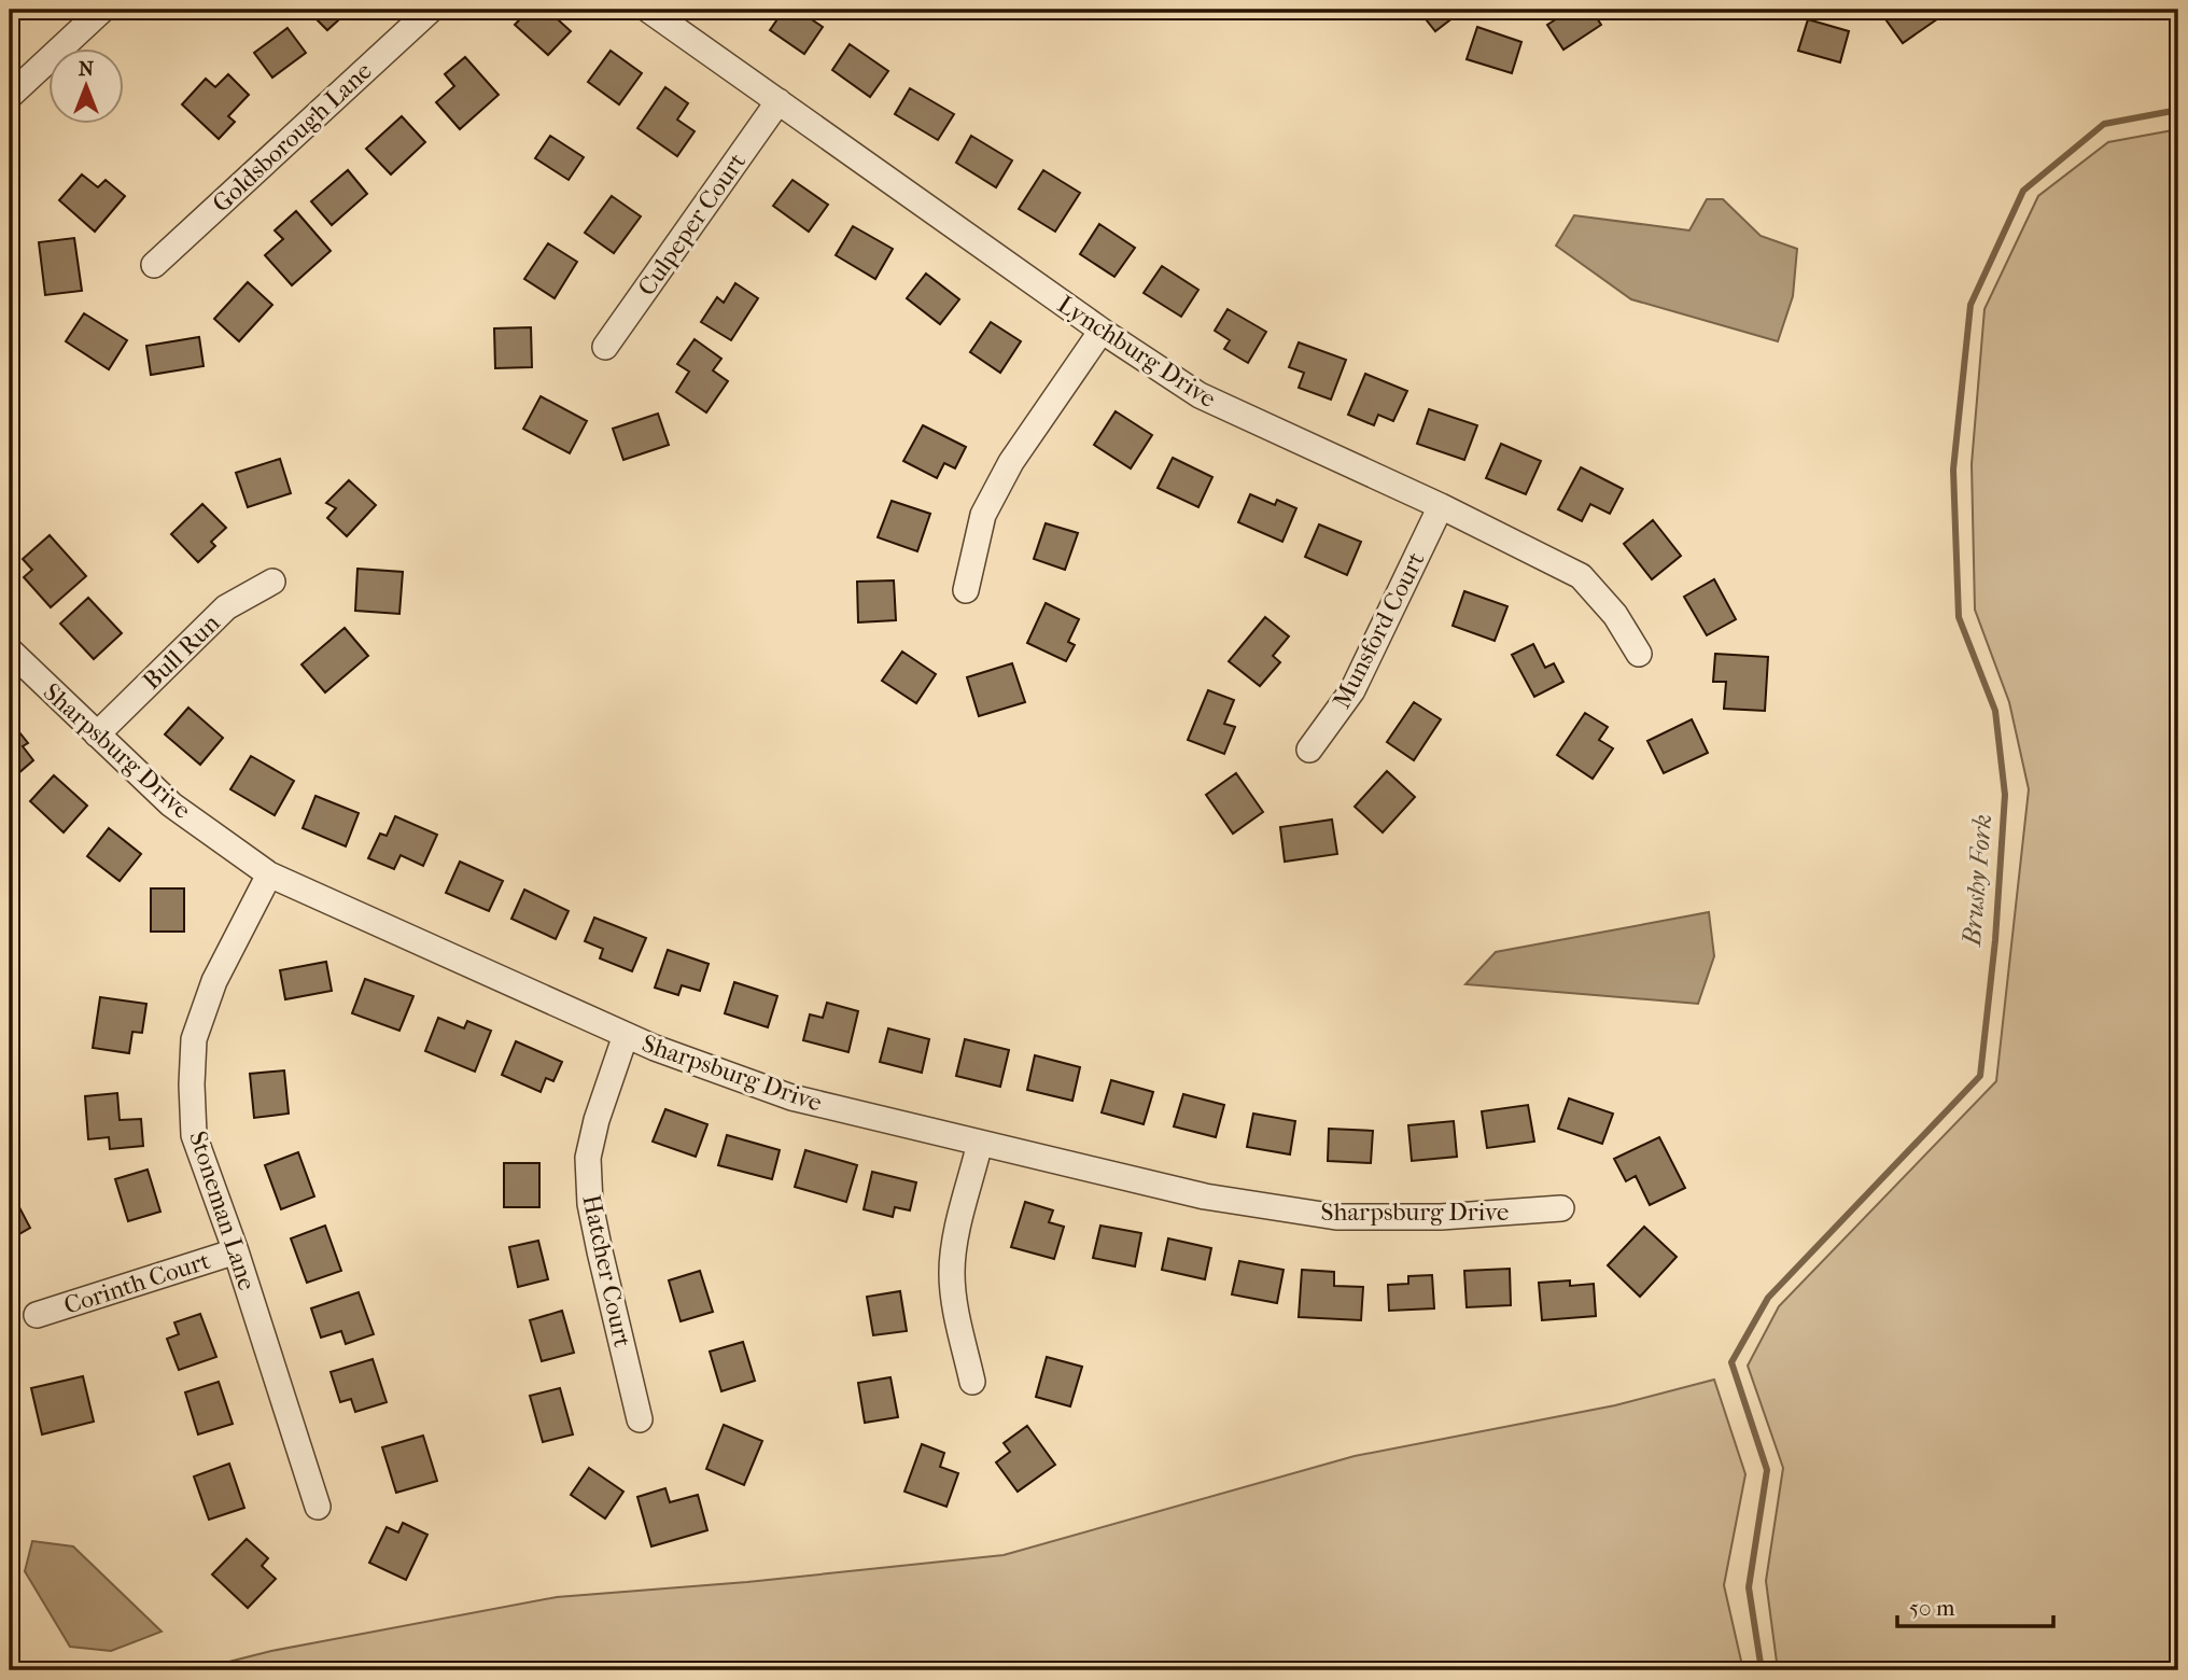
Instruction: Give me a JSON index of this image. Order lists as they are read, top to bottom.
{
  "streets": {
    "street": [
      "Goldsborough Lane",
      "Culpeper Court",
      "Lynchburg Drive",
      "Munsford Court",
      "Bull Run",
      "Sharpsburg Drive",
      "Stoneman Lane",
      "Hatcher Court",
      "Corinth Court"
    ]
  },
  "crossings": [
    ["Culpeper Court", "Lynchburg Drive"],
    ["Lynchburg Drive", "Munsford Court"],
    ["Bull Run", "Sharpsburg Drive"],
    ["Sharpsburg Drive", "Stoneman Lane"],
    ["Sharpsburg Drive", "Hatcher Court"],
    ["Stoneman Lane", "Corinth Court"]
  ],
  "water": ["Brushy Fork"],
  "scale_bar": "50 m",
  "north": "top"
}
